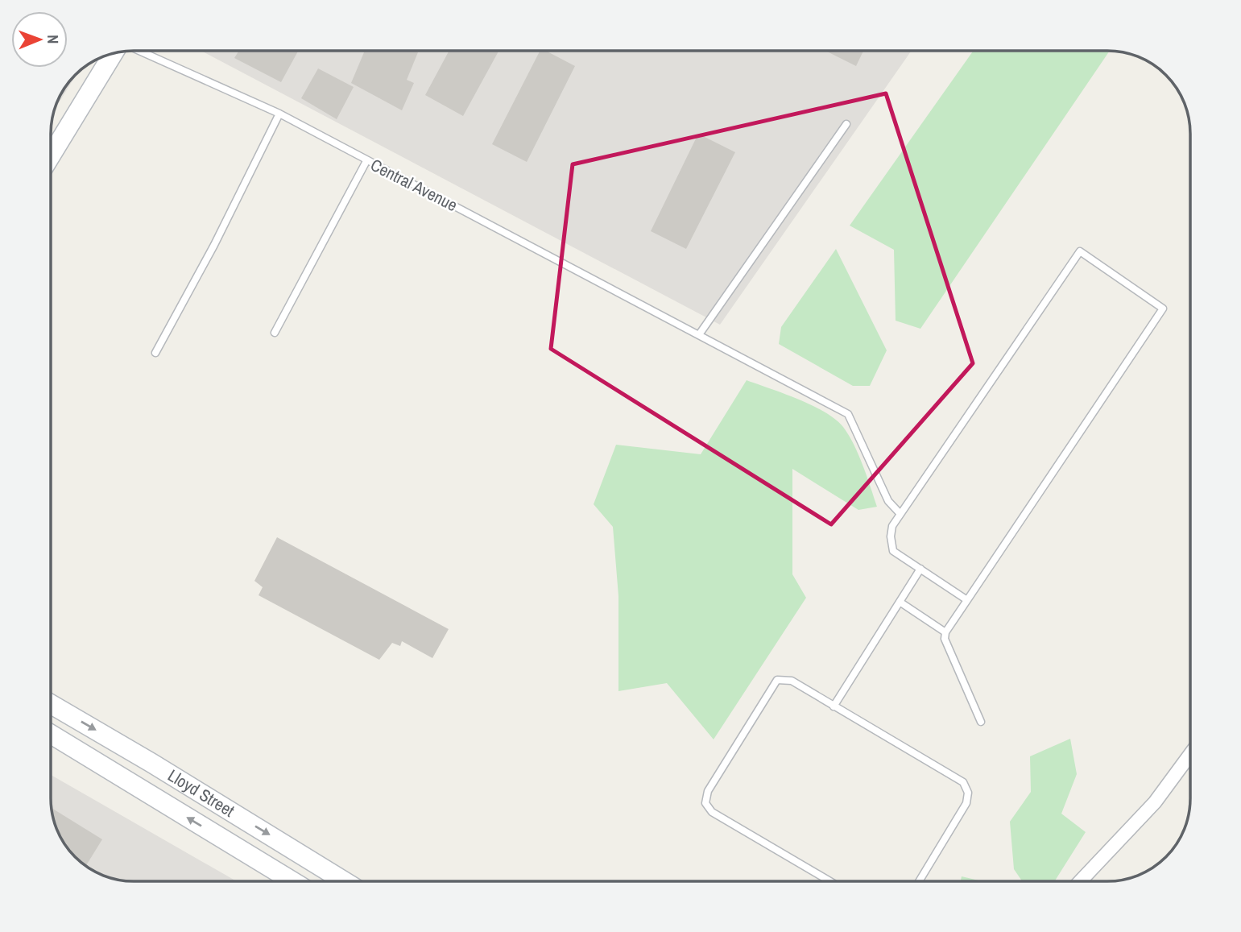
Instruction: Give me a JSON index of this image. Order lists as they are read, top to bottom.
{
  "streets": {
    "main road": ["Lloyd Street"],
    "lane": ["Central Avenue"]
  },
  "north": "right"
}
